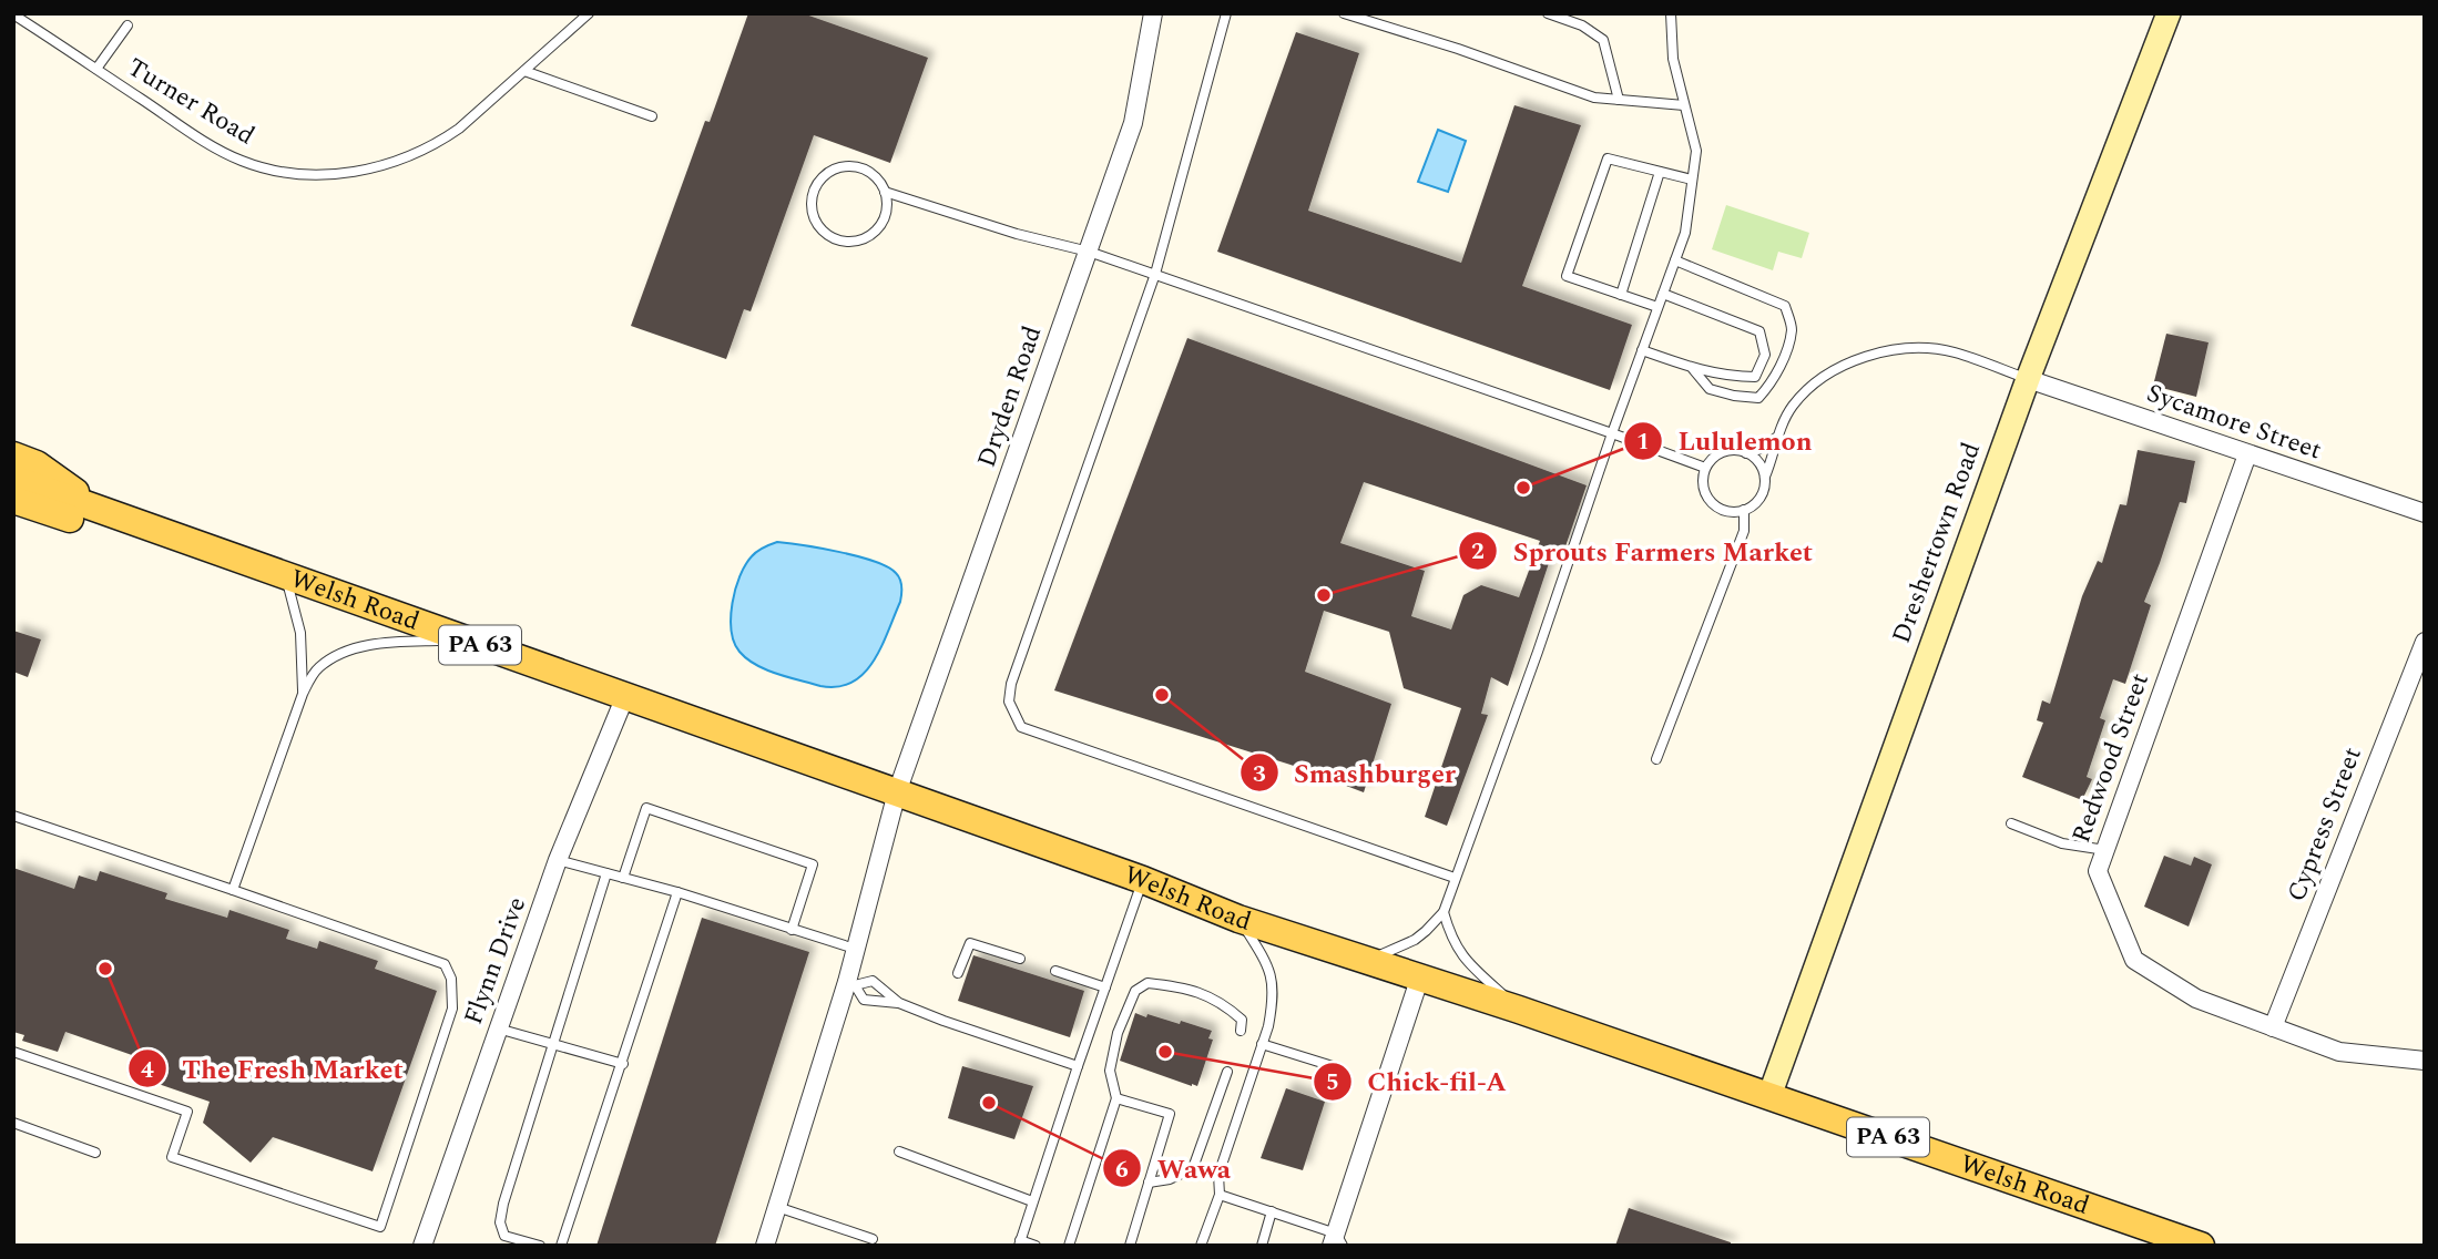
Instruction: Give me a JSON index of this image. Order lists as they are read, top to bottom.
{
  "streets": {
    "main road": ["Dreshertown Road", "Welsh Road", "PA 63"],
    "street": [
      "Dryden Road",
      "Sycamore Street",
      "Redwood Street",
      "Cypress Street",
      "Flynn Drive"
    ],
    "lane": ["Turner Road"]
  },
  "crossings": [
    ["Dryden Road", "Welsh Road"],
    ["Sycamore Street", "Dreshertown Road"],
    ["Sycamore Street", "Redwood Street"],
    ["Dreshertown Road", "Welsh Road"],
    ["Welsh Road", "Flynn Drive"],
    ["Redwood Street", "Cypress Street"]
  ],
  "places": [
    "Lululemon",
    "Sprouts Farmers Market",
    "Smashburger",
    "The Fresh Market",
    "Chick-fil-A",
    "Wawa"
  ]
}
